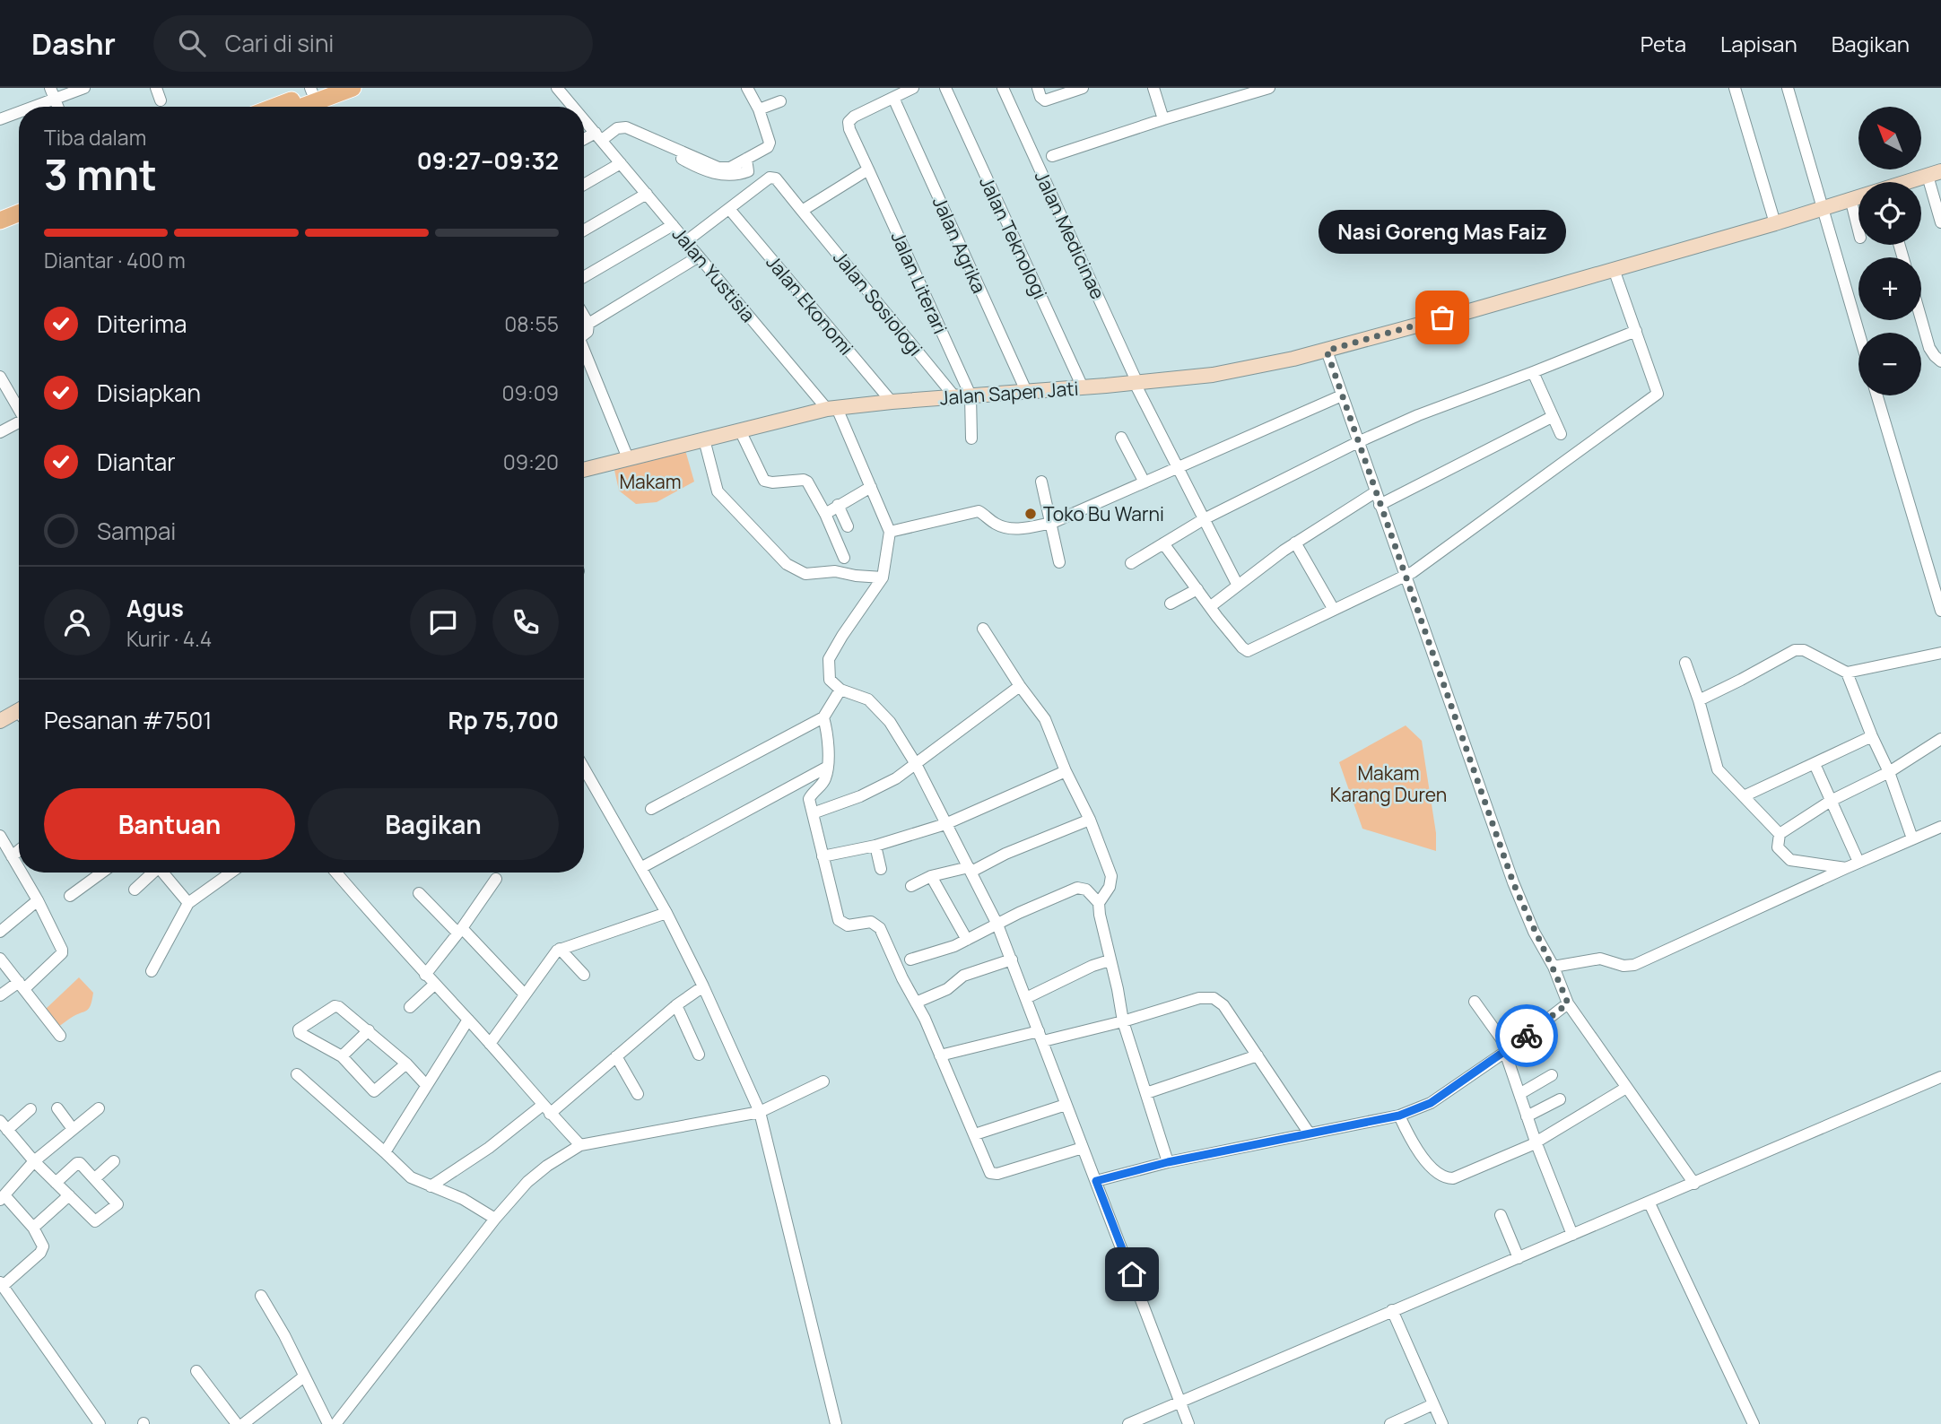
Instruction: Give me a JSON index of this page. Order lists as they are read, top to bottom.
{
  "streets": {
    "street": [
      "Jalan Medicinae",
      "Jalan Teknologi",
      "Jalan Agrika",
      "Jalan Yustisia",
      "Jalan Literari",
      "Jalan Sosiologi",
      "Jalan Ekonomi",
      "Jalan Sapen Jati"
    ]
  },
  "crossings": [
    ["Jalan Medicinae", "Jalan Sapen Jati"],
    ["Jalan Teknologi", "Jalan Sapen Jati"],
    ["Jalan Agrika", "Jalan Literari"],
    ["Jalan Agrika", "Jalan Sapen Jati"],
    ["Jalan Yustisia", "Jalan Sapen Jati"],
    ["Jalan Literari", "Jalan Sapen Jati"],
    ["Jalan Sosiologi", "Jalan Ekonomi"],
    ["Jalan Sosiologi", "Jalan Sapen Jati"],
    ["Jalan Ekonomi", "Jalan Sapen Jati"]
  ],
  "parks": ["Makam", "Makam Karang Duren"],
  "places": ["Nasi Goreng Mas Faiz", "Toko Bu Warni"],
  "north": "top left",
  "page": {
    "header": "Dashr",
    "search": "Cari di sini",
    "nav": ["Peta", "Lapisan", "Bagikan"],
    "map_buttons": ["+", "−"],
    "heading": ["3 mnt", "Tiba dalam", "09:27–09:32"],
    "panel": [
      "Agus",
      "Kurir · 4.4",
      "Pesanan #7501",
      "Rp 75,700"
    ],
    "bubble": "Nasi Goreng Mas Faiz",
    "bar": "Diantar · 400 m",
    "list": [
      ["Diterima", "08:55"],
      ["Disiapkan", "09:09"],
      ["Diantar", "09:20"],
      "Sampai"
    ],
    "buttons": ["Bantuan", "Bagikan"]
  }
}
